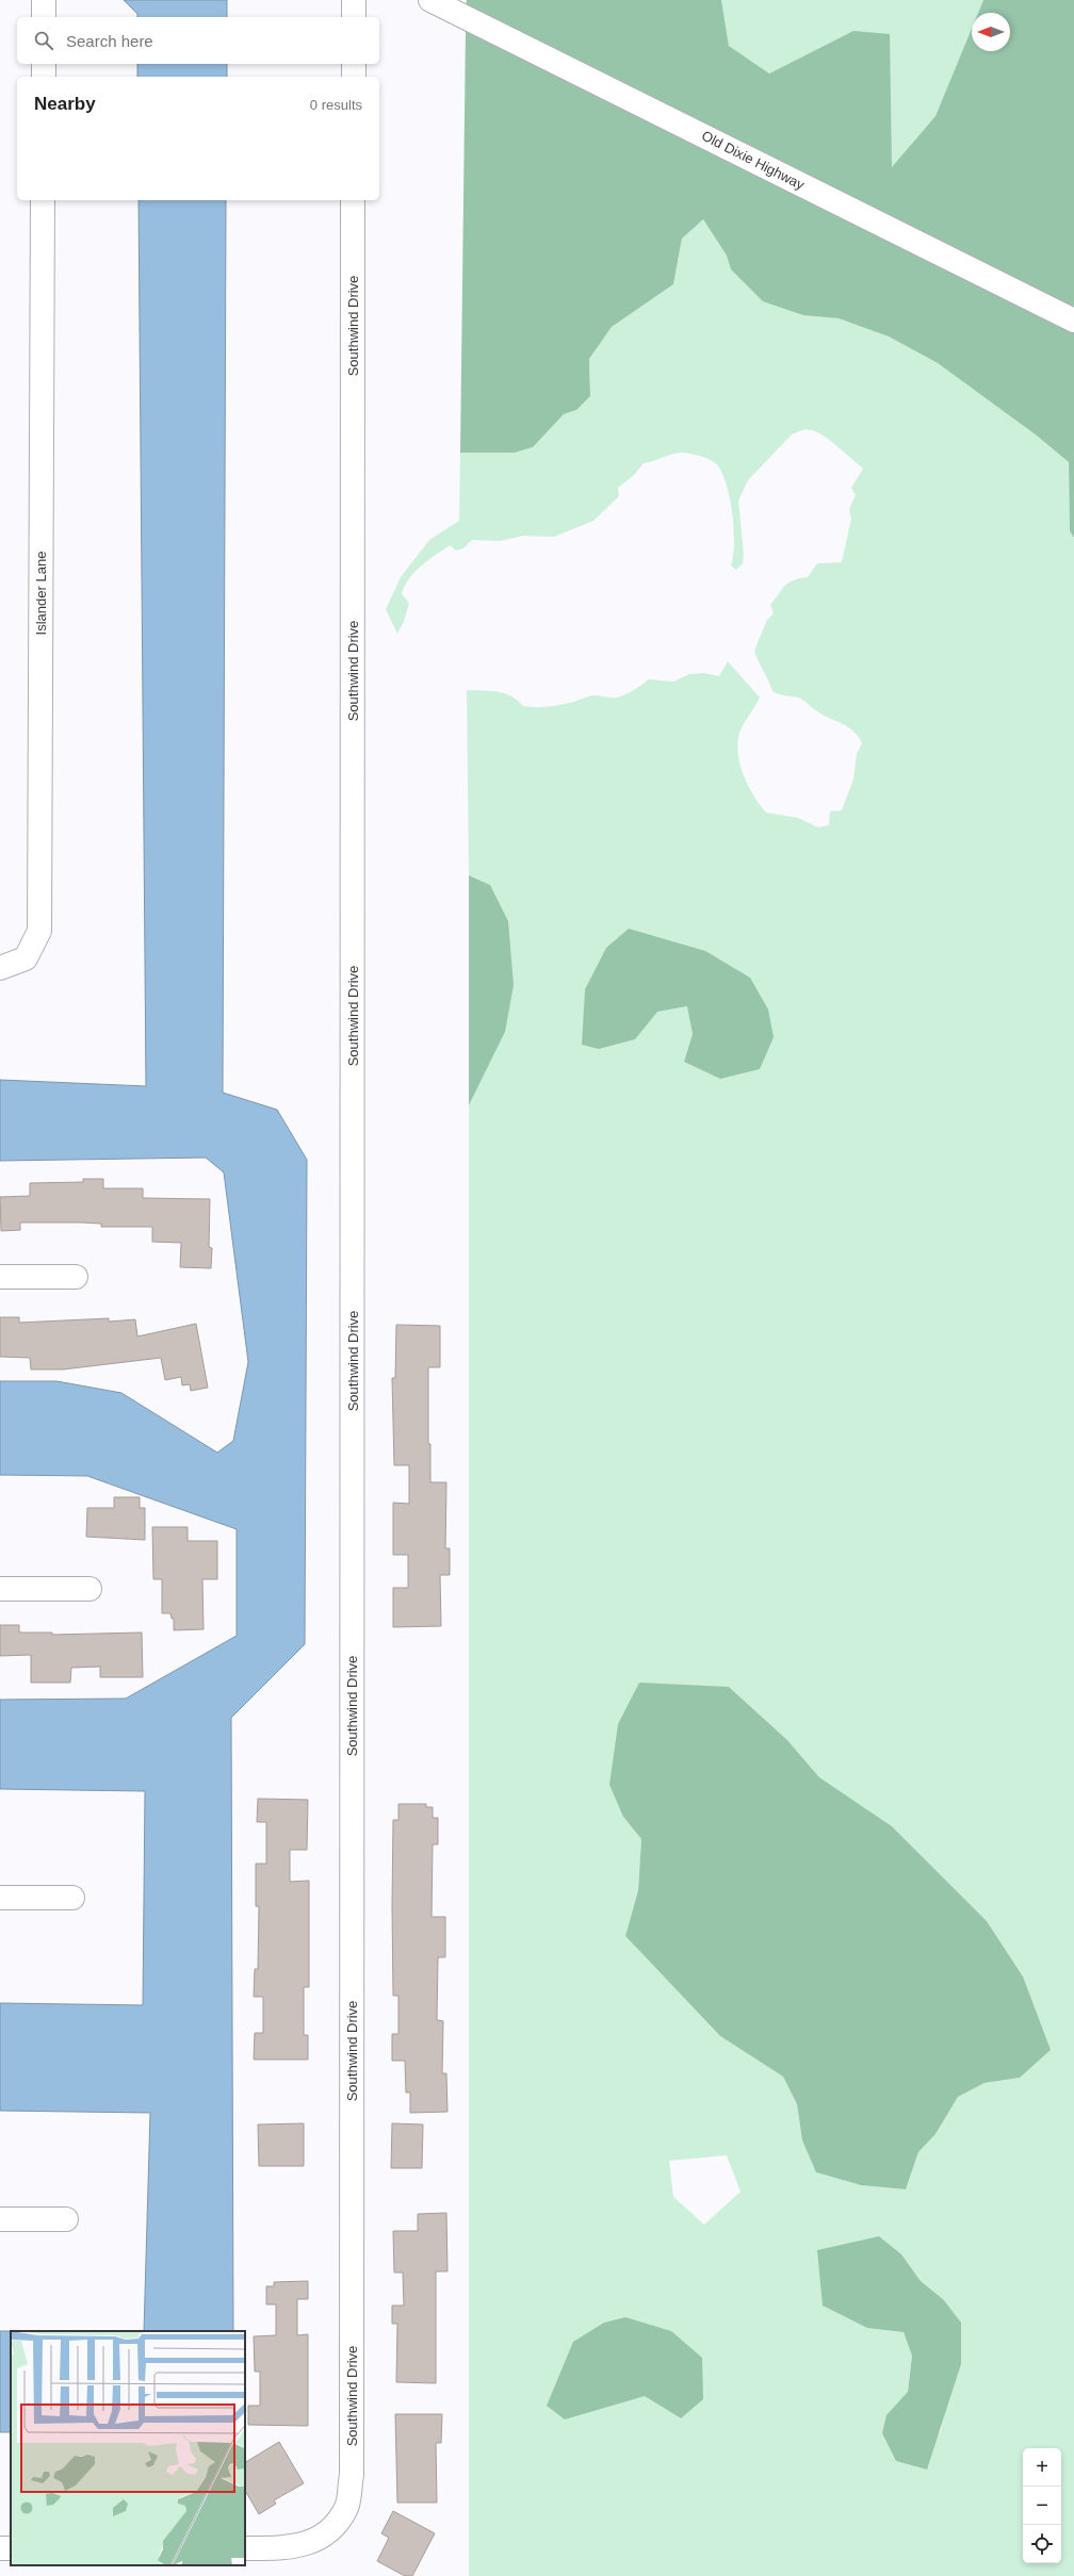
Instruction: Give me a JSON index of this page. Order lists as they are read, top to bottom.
{
  "streets": {
    "street": ["Old Dixie Highway", "Southwind Drive", "Islander Lane"]
  },
  "north": "left",
  "page": {
    "search": "Search here",
    "heading": ["Nearby", "0 results"],
    "map_buttons": ["+", "−"]
  }
}
